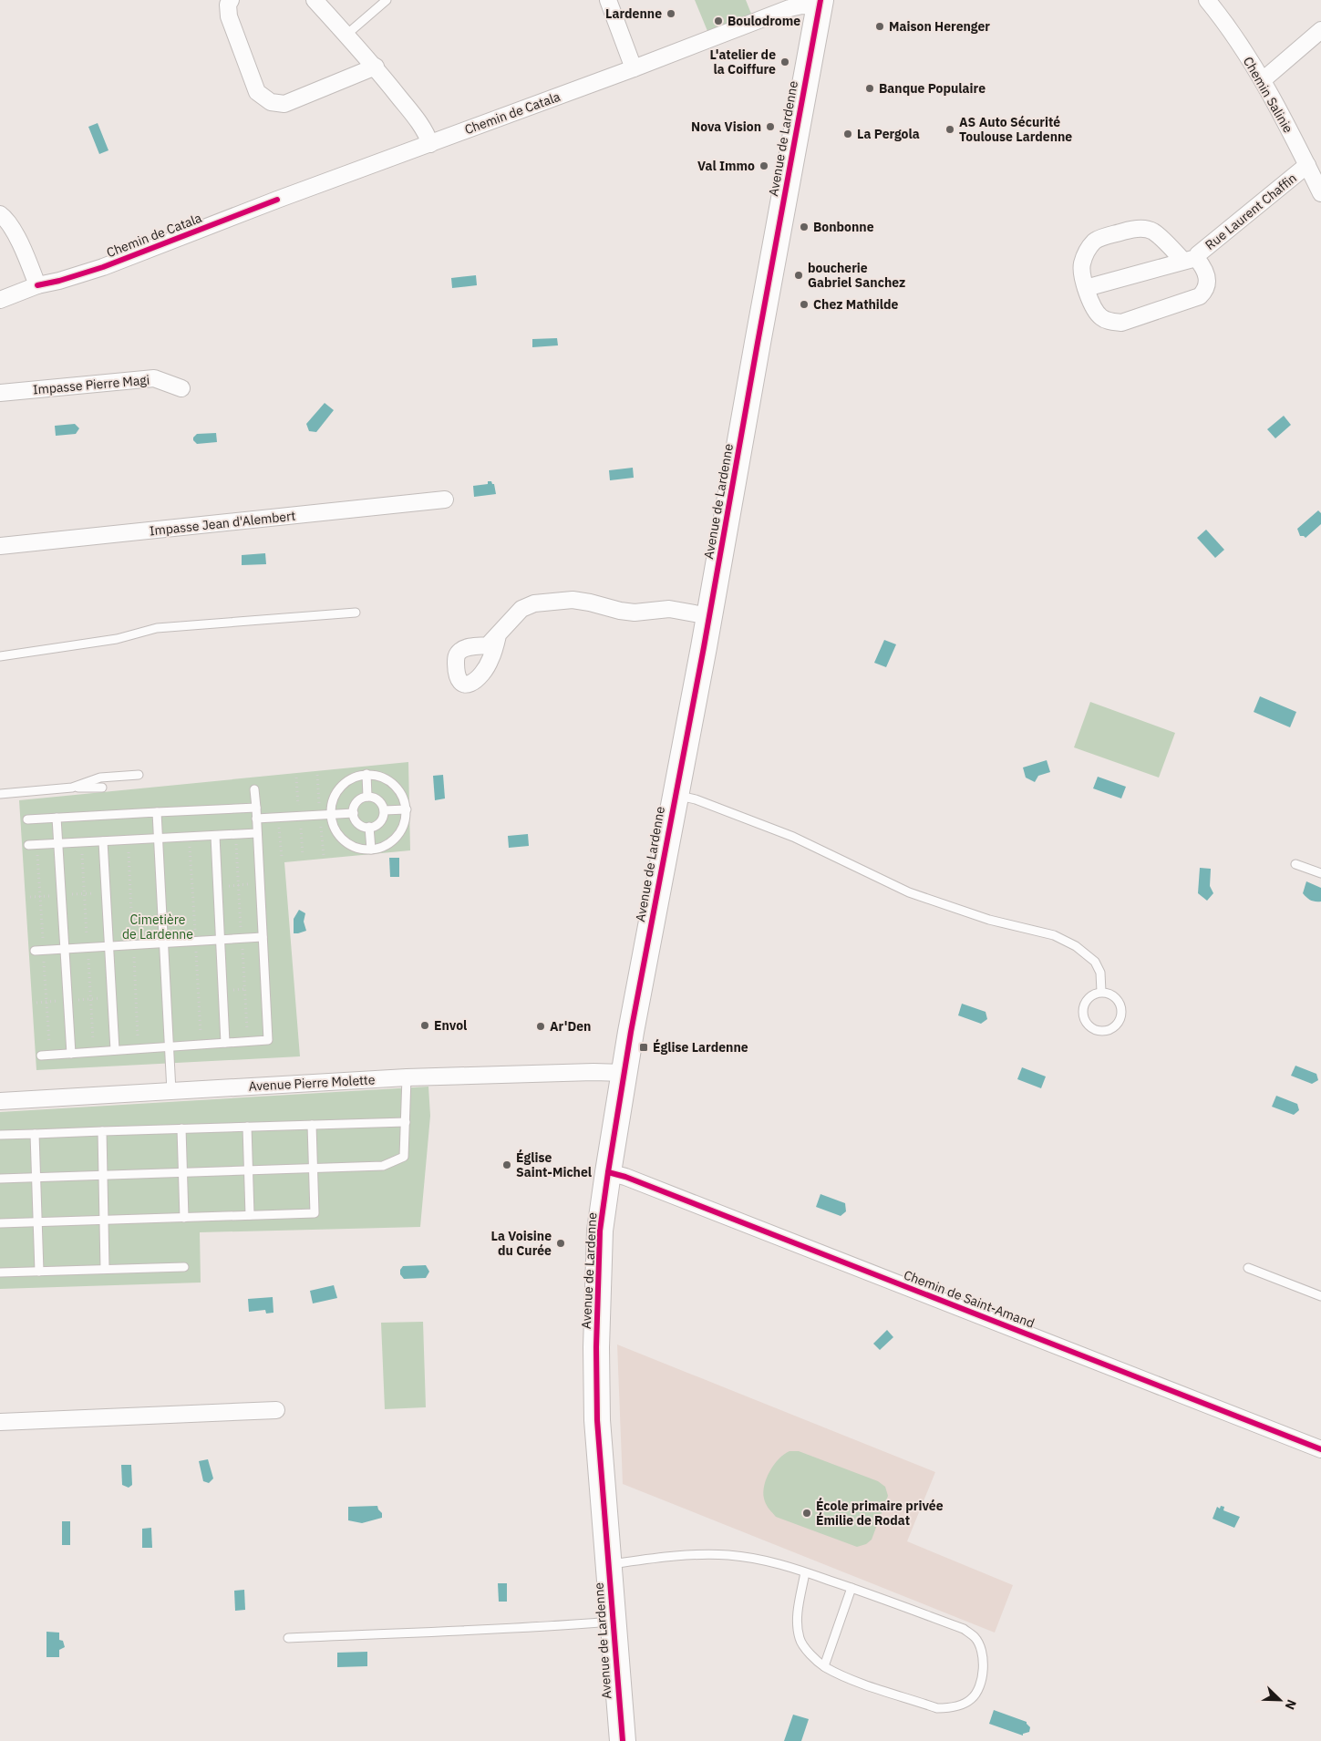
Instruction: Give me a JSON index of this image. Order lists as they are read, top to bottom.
{
  "streets": {
    "main road": ["Avenue de Lardenne"],
    "street": [
      "Chemin Salinie",
      "Chemin de Catala",
      "Rue Laurent Chaffin",
      "Impasse Pierre Magi",
      "Impasse Jean d'Alembert",
      "Avenue Pierre Molette",
      "Chemin de Saint-Amand"
    ]
  },
  "crossings": [
    ["Chemin Salinie", "Rue Laurent Chaffin"],
    ["Chemin de Catala", "Avenue de Lardenne"],
    ["Avenue de Lardenne", "Avenue Pierre Molette"],
    ["Avenue de Lardenne", "Chemin de Saint-Amand"]
  ],
  "parks": ["Cimetière de Lardenne"],
  "places": {
    "other": [
      "Lardenne",
      "Boulodrome",
      "Maison Herenger",
      "L'atelier de la Coiffure",
      "Banque Populaire",
      "Nova Vision",
      "AS Auto Sécurité Toulouse Lardenne",
      "La Pergola",
      "Val Immo",
      "Bonbonne",
      "boucherie Gabriel Sanchez",
      "Chez Mathilde",
      "Envol",
      "Ar'Den",
      "Église Saint-Michel",
      "La Voisine du Curée",
      "École primaire privée Émilie de Rodat"
    ],
    "transit": ["Église Lardenne"]
  },
  "north": "bottom right"
}
